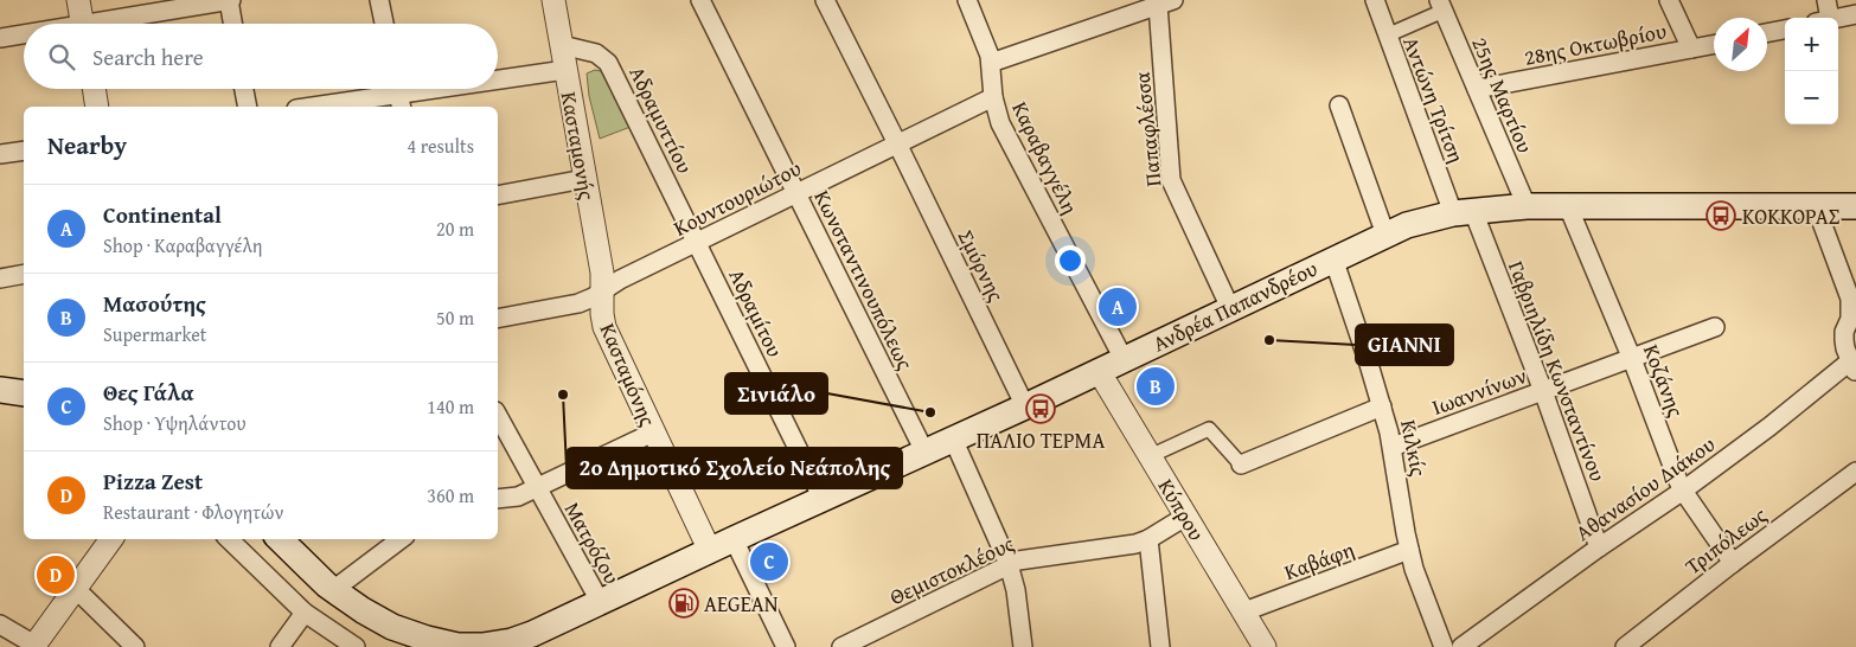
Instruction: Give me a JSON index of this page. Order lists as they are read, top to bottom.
{
  "streets": {
    "main road": ["Ανδρέα Παπανδρέου"],
    "street": [
      "28ης Οκτωβρίου",
      "25ης Μαρτίου",
      "Αντώνη Τρίτση",
      "Αδραμυττίου",
      "Παπαφλέσσα",
      "Κασταμονής",
      "Καραβαγγέλη",
      "Κουντουριώτου",
      "Σμύρνης",
      "Κωνσταντινουπόλεως",
      "Αδραμίτου",
      "Γαβριηλίδη Κωνσταντίνου",
      "Κασταμόνης",
      "Κοζάνης",
      "Ιωαννίνων",
      "Κιλκίς",
      "Αθανασίου Διάκου",
      "Κύπρου",
      "Τριπόλεως",
      "Ματρόζου",
      "Καβάφη",
      "Θεμιστοκλέους"
    ]
  },
  "crossings": [
    ["28ης Οκτωβρίου", "25ης Μαρτίου"],
    ["25ης Μαρτίου", "Ανδρέα Παπανδρέου"],
    ["Αντώνη Τρίτση", "Ανδρέα Παπανδρέου"],
    ["Αντώνη Τρίτση", "Γαβριηλίδη Κωνσταντίνου"],
    ["Αδραμυττίου", "Κασταμονής"],
    ["Αδραμυττίου", "Κουντουριώτου"],
    ["Αδραμυττίου", "Αδραμίτου"],
    ["Παπαφλέσσα", "Ανδρέα Παπανδρέου"],
    ["Κασταμονής", "Κουντουριώτου"],
    ["Κασταμονής", "Κασταμόνης"],
    ["Καραβαγγέλη", "Κουντουριώτου"],
    ["Καραβαγγέλη", "Ανδρέα Παπανδρέου"],
    ["Κουντουριώτου", "Σμύρνης"],
    ["Κουντουριώτου", "Κωνσταντινουπόλεως"],
    ["Κουντουριώτου", "Αδραμίτου"],
    ["Κουντουριώτου", "Κασταμόνης"],
    ["Σμύρνης", "Ανδρέα Παπανδρέου"],
    ["Κωνσταντινουπόλεως", "Ανδρέα Παπανδρέου"],
    ["Ανδρέα Παπανδρέου", "Αδραμίτου"],
    ["Ανδρέα Παπανδρέου", "Γαβριηλίδη Κωνσταντίνου"],
    ["Ανδρέα Παπανδρέου", "Κασταμόνης"],
    ["Ανδρέα Παπανδρέου", "Κοζάνης"],
    ["Ανδρέα Παπανδρέου", "Κιλκίς"],
    ["Ανδρέα Παπανδρέου", "Κύπρου"],
    ["Ανδρέα Παπανδρέου", "Ματρόζου"],
    ["Γαβριηλίδη Κωνσταντίνου", "Ιωαννίνων"],
    ["Γαβριηλίδη Κωνσταντίνου", "Αθανασίου Διάκου"],
    ["Κοζάνης", "Ιωαννίνων"],
    ["Κοζάνης", "Αθανασίου Διάκου"],
    ["Κοζάνης", "Τριπόλεως"],
    ["Ιωαννίνων", "Κιλκίς"],
    ["Κιλκίς", "Καβάφη"],
    ["Κύπρου", "Καβάφη"],
    ["Κύπρου", "Θεμιστοκλέους"]
  ],
  "places": {
    "bus stop": ["ΚΟΚΚΟΡΑΣ", "ΠΑΛΙΟ ΤΕΡΜΑ"],
    "other": ["GIANNI", "2ο Δημοτικό Σχολείο Νεάπολης", "Σινιάλο"],
    "fuel station": ["AEGEAN"]
  },
  "north": "top right",
  "page": {
    "map_buttons": ["+", "−"],
    "search": "Search here",
    "heading": ["Nearby", "4 results"],
    "list": [
      {
        "mark": "A",
        "name": "Continental",
        "note": "Shop · Καραβαγγέλη",
        "value": "20 m"
      },
      {
        "mark": "B",
        "name": "Μασούτης",
        "note": "Supermarket",
        "value": "50 m"
      },
      {
        "mark": "C",
        "name": "Θες Γάλα",
        "note": "Shop · Υψηλάντου",
        "value": "140 m"
      },
      {
        "mark": "D",
        "name": "Pizza Zest",
        "note": "Restaurant · Φλογητών",
        "value": "360 m"
      }
    ],
    "pins": [
      "A",
      "B",
      "C",
      "D"
    ]
  }
}
